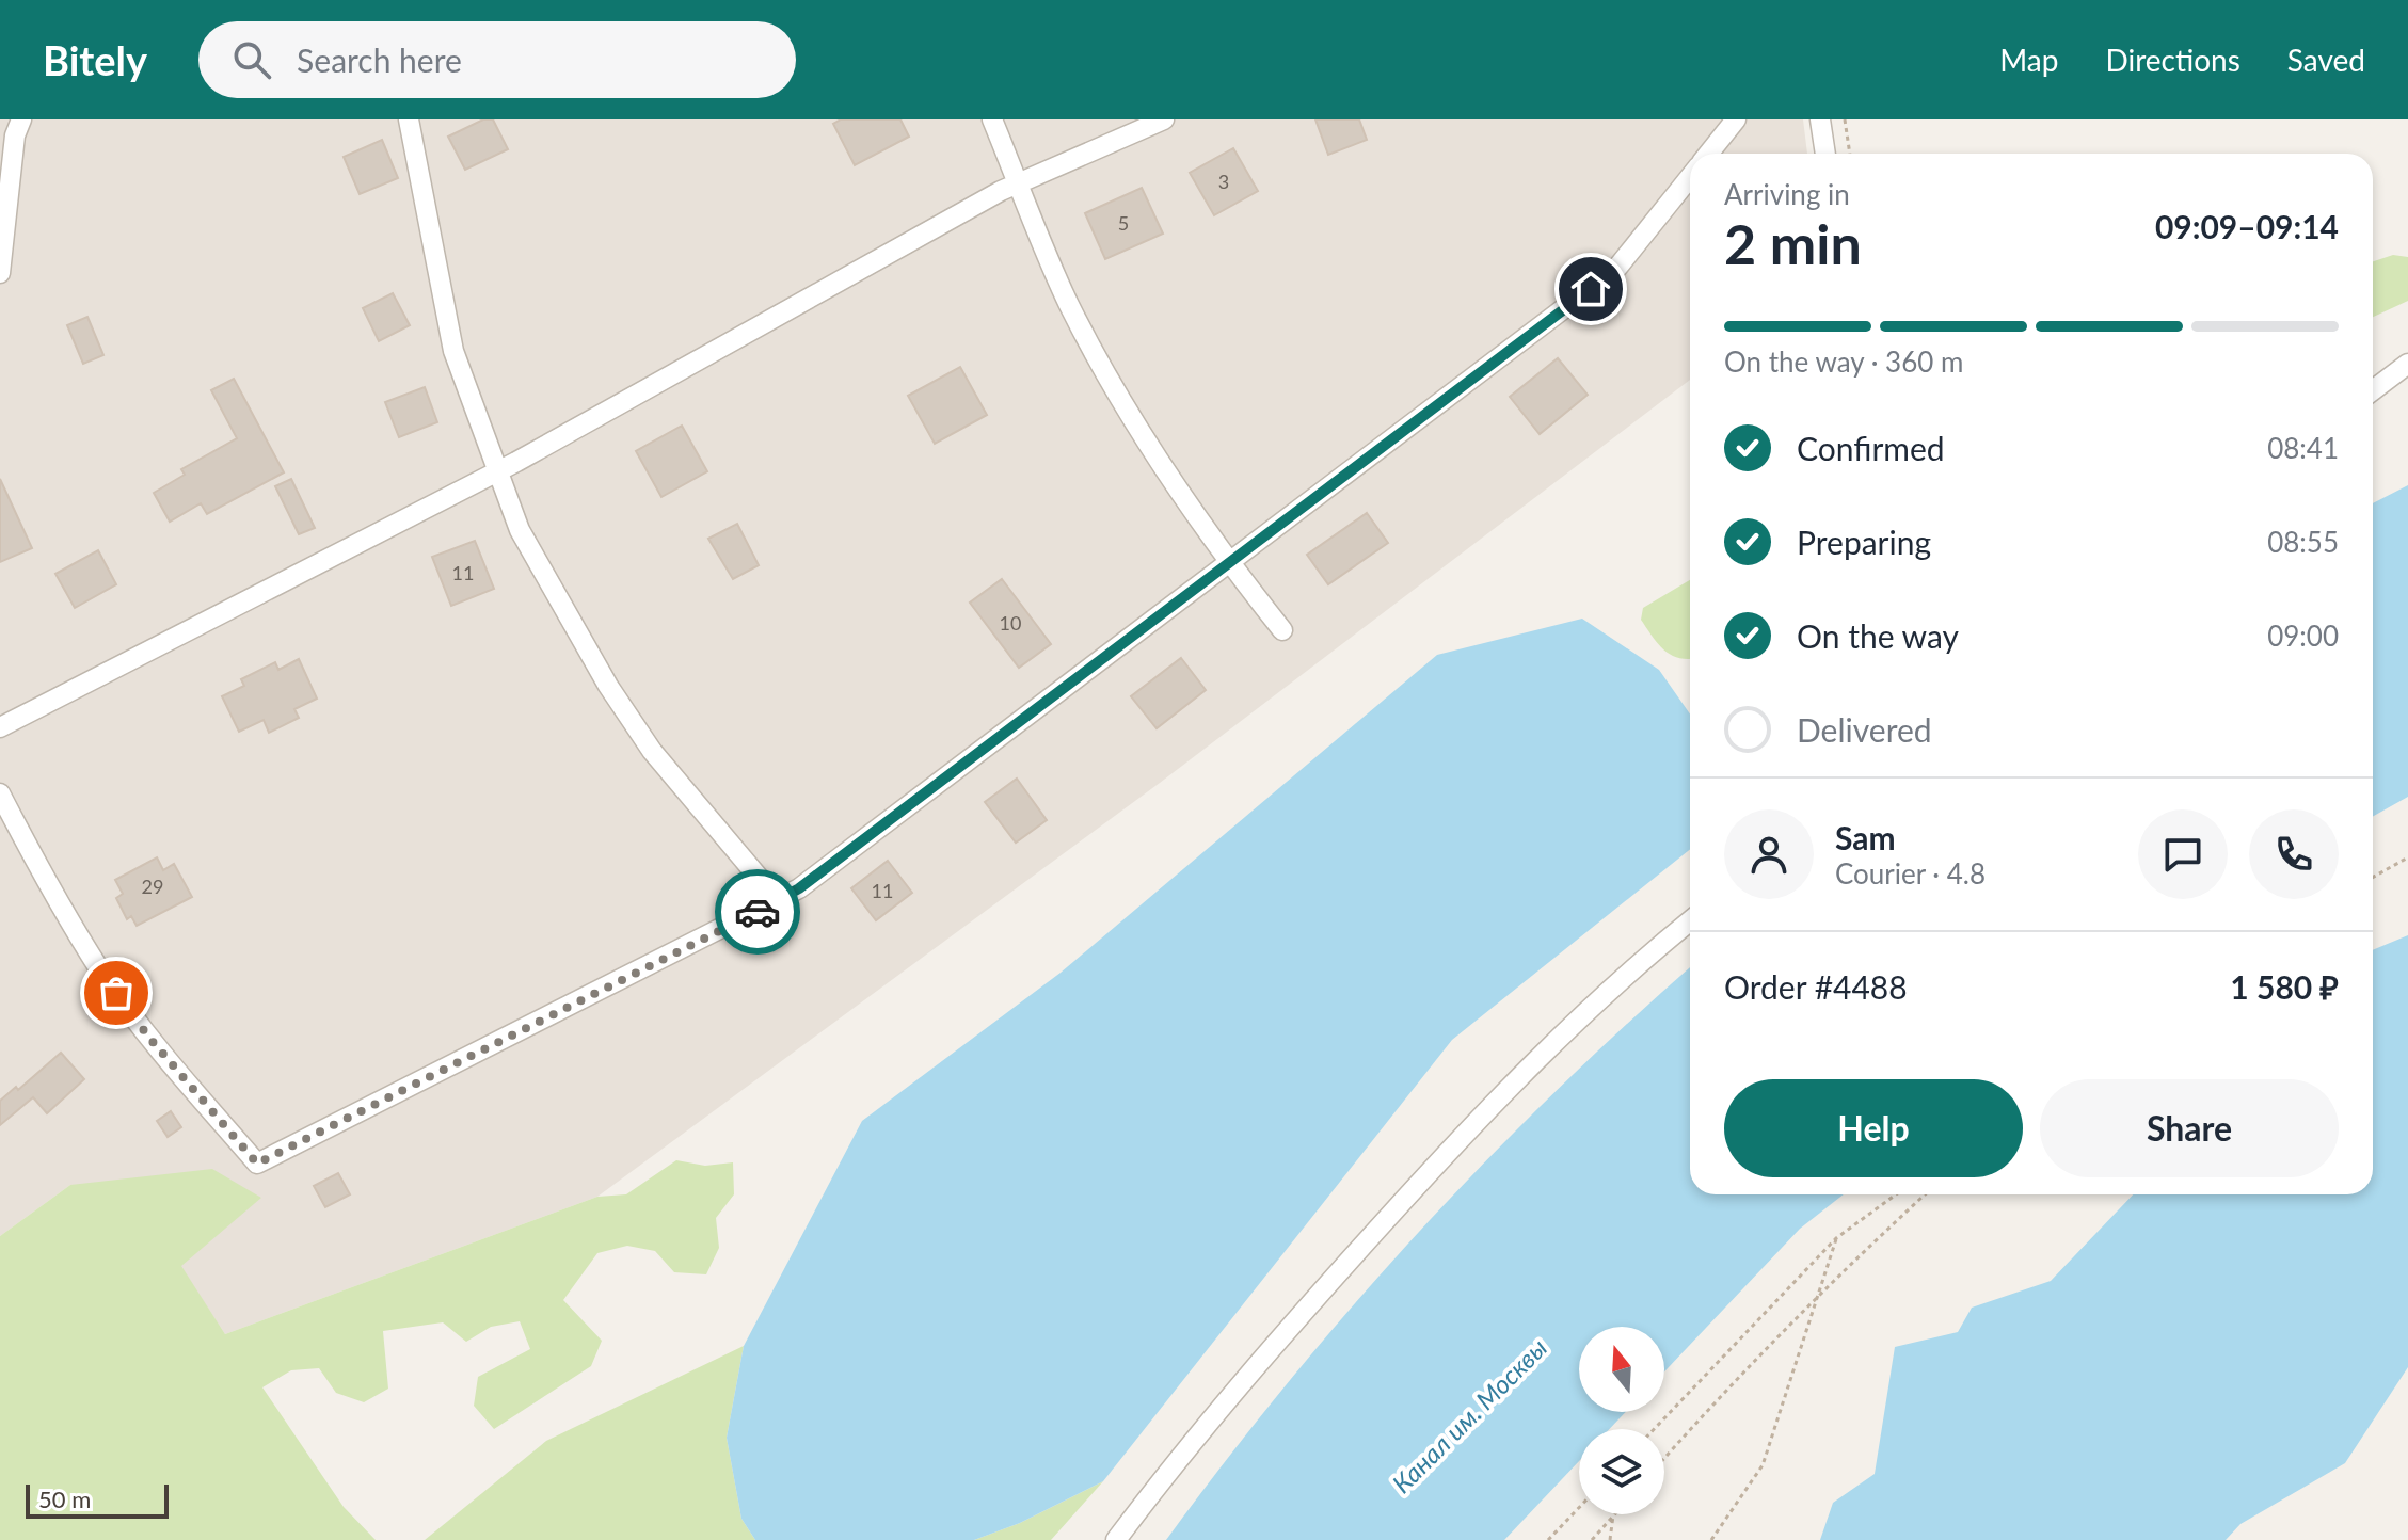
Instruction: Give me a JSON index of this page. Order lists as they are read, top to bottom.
{
  "water": ["Канал им. Москвы"],
  "house_numbers": [
    "3",
    "5",
    "11",
    "10",
    "29",
    "11"
  ],
  "scale_bar": "50 m",
  "north": "top",
  "page": {
    "header": "Bitely",
    "search": "Search here",
    "nav": ["Map", "Directions", "Saved"],
    "heading": ["2 min", "Arriving in", "09:09–09:14"],
    "panel": [
      "Sam",
      "Courier · 4.8",
      "Order #4488",
      "1 580 ₽"
    ],
    "bar": "On the way · 360 m",
    "list": [
      ["Confirmed", "08:41"],
      ["Preparing", "08:55"],
      ["On the way", "09:00"],
      "Delivered"
    ],
    "buttons": ["Help", "Share"],
    "scale": "50 m"
  }
}
